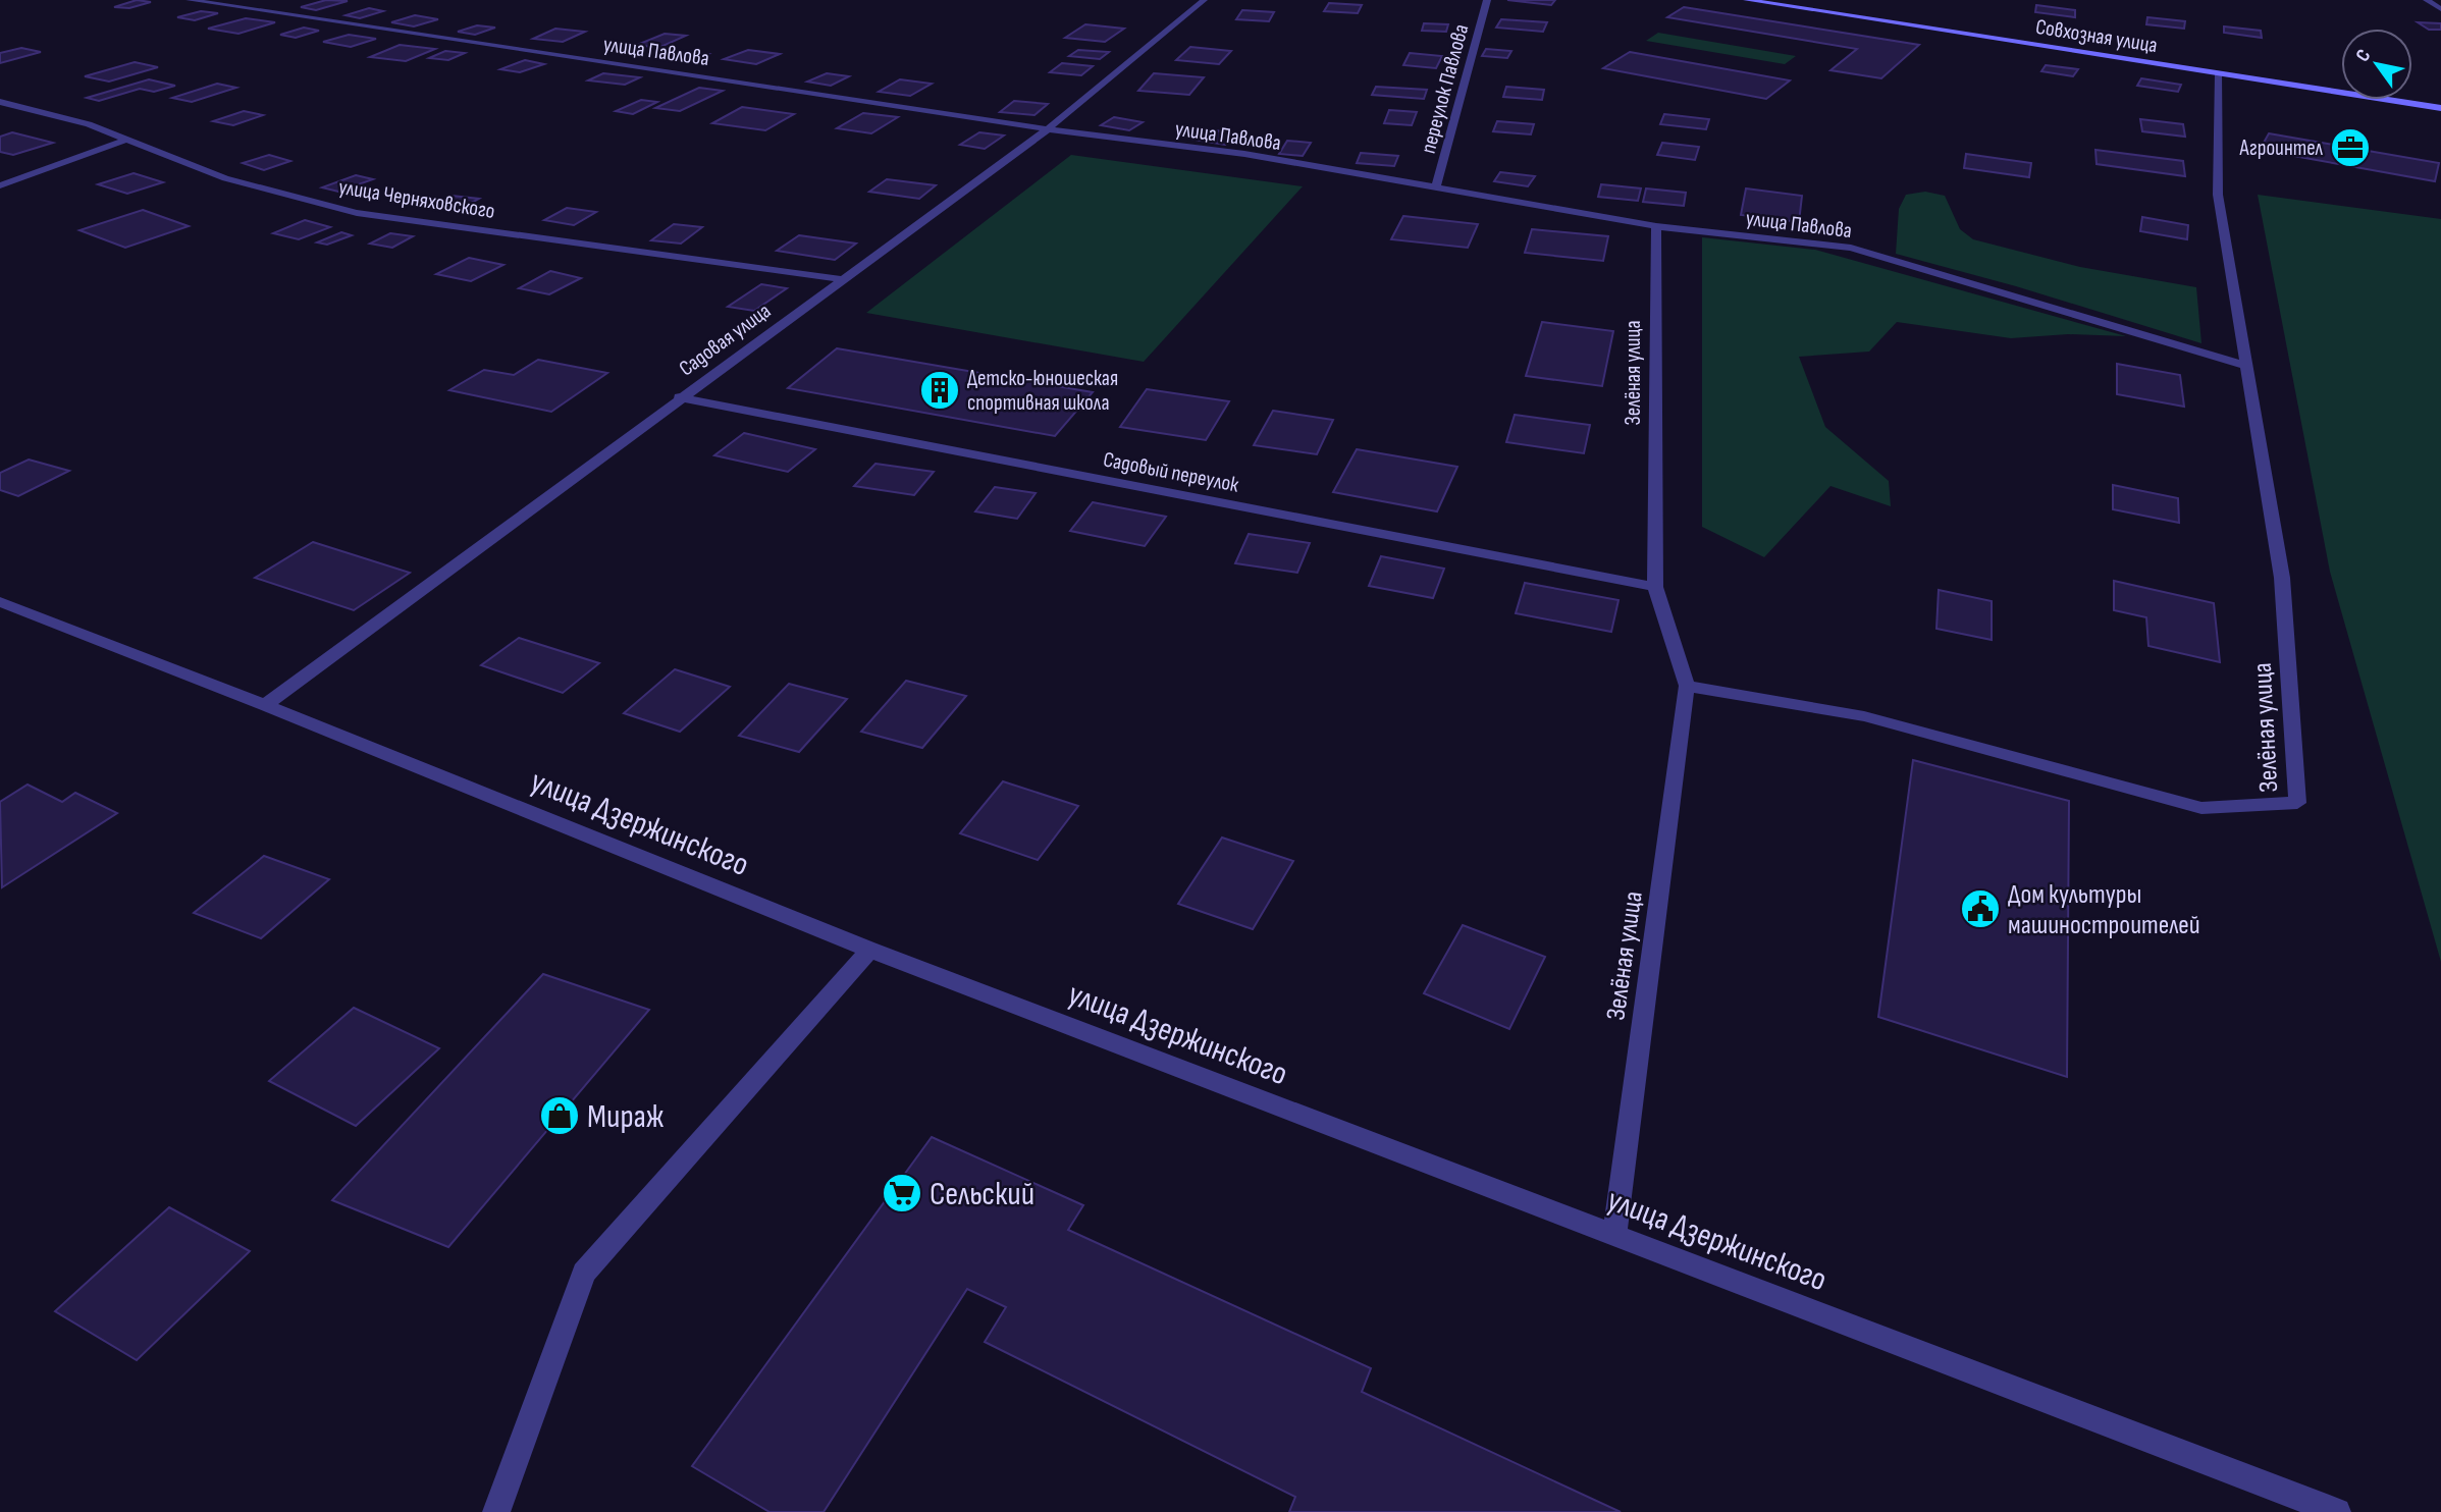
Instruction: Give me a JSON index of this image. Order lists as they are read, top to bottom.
{
  "streets": {
    "street": [
      "Совхозная улица",
      "улица Павлова",
      "переулок Павлова",
      "улица Черняховского",
      "Садовая улица",
      "Зелёная улица",
      "Садовый переулок",
      "улица Дзержинского"
    ]
  },
  "crossings": [
    ["Совхозная улица", "Зелёная улица"],
    ["улица Павлова", "переулок Павлова"],
    ["улица Павлова", "Садовая улица"],
    ["улица Павлова", "Зелёная улица"],
    ["улица Черняховского", "Садовая улица"],
    ["Садовая улица", "Садовый переулок"],
    ["Садовая улица", "улица Дзержинского"],
    ["Зелёная улица", "Садовый переулок"],
    ["Зелёная улица", "улица Дзержинского"]
  ],
  "places": {
    "office": ["Агроинтел"],
    "building": ["Детско-юношеская спортивная школа"],
    "public building": ["Дом культуры машиностроителей"],
    "shop": ["Мираж"],
    "supermarket": ["Сельский"]
  },
  "north": "top left"
}
